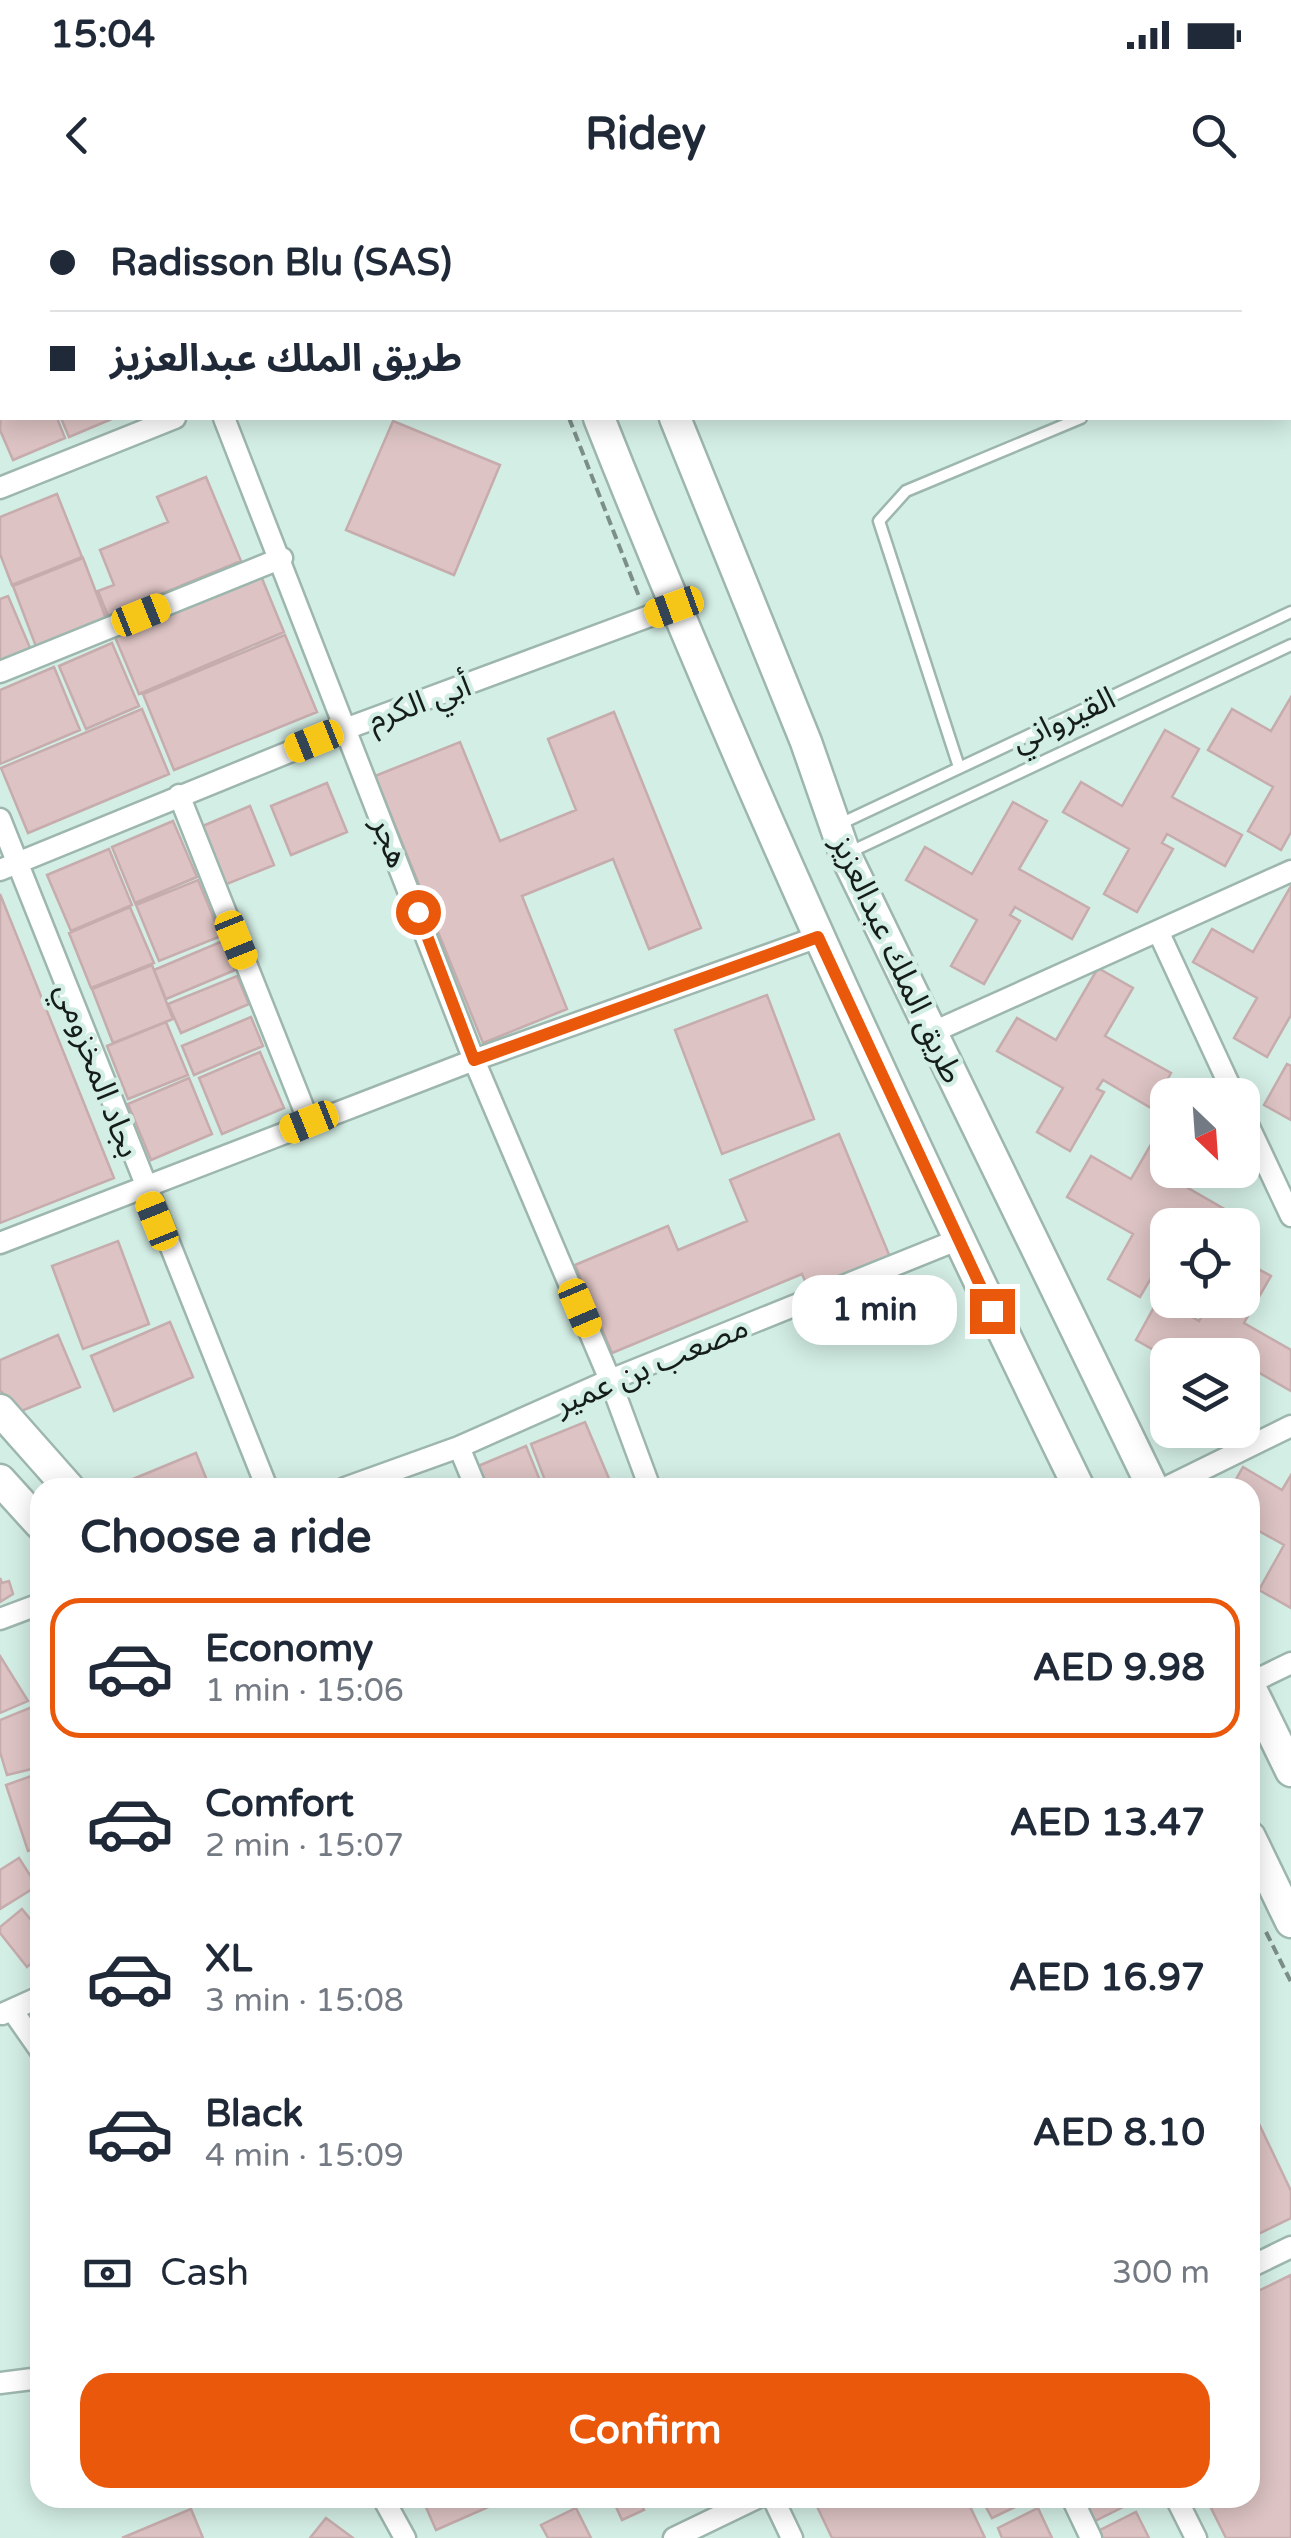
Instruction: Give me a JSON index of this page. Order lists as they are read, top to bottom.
{
  "streets": {
    "main road": ["طريق الملك عبدالعزيز"],
    "street": [
      "أبي الكرم",
      "هجر",
      "بجاد المخزومي",
      "مصعب بن عمير"
    ],
    "lane": ["القيرواني"]
  },
  "crossings": [
    ["أبي الكرم", "هجر"],
    ["أبي الكرم", "طريق الملك عبدالعزيز"],
    ["أبي الكرم", "بجاد المخزومي"],
    ["القيرواني", "طريق الملك عبدالعزيز"],
    ["هجر", "مصعب بن عمير"],
    ["طريق الملك عبدالعزيز", "مصعب بن عمير"]
  ],
  "north": "bottom right",
  "page": {
    "status": "15:04",
    "header": "Ridey",
    "banner": ["Radisson Blu (SAS)", "طريق الملك عبدالعزيز"],
    "bubble": "1 min",
    "heading": "Choose a ride",
    "list": [
      {
        "name": "Economy",
        "note": "1 min · 15:06",
        "value": "AED 9.98"
      },
      {
        "name": "Comfort",
        "note": "2 min · 15:07",
        "value": "AED 13.47"
      },
      {
        "name": "XL",
        "note": "3 min · 15:08",
        "value": "AED 16.97"
      },
      {
        "name": "Black",
        "note": "4 min · 15:09",
        "value": "AED 8.10"
      }
    ],
    "pay": ["Cash", "300 m"],
    "buttons": "Confirm"
  }
}
